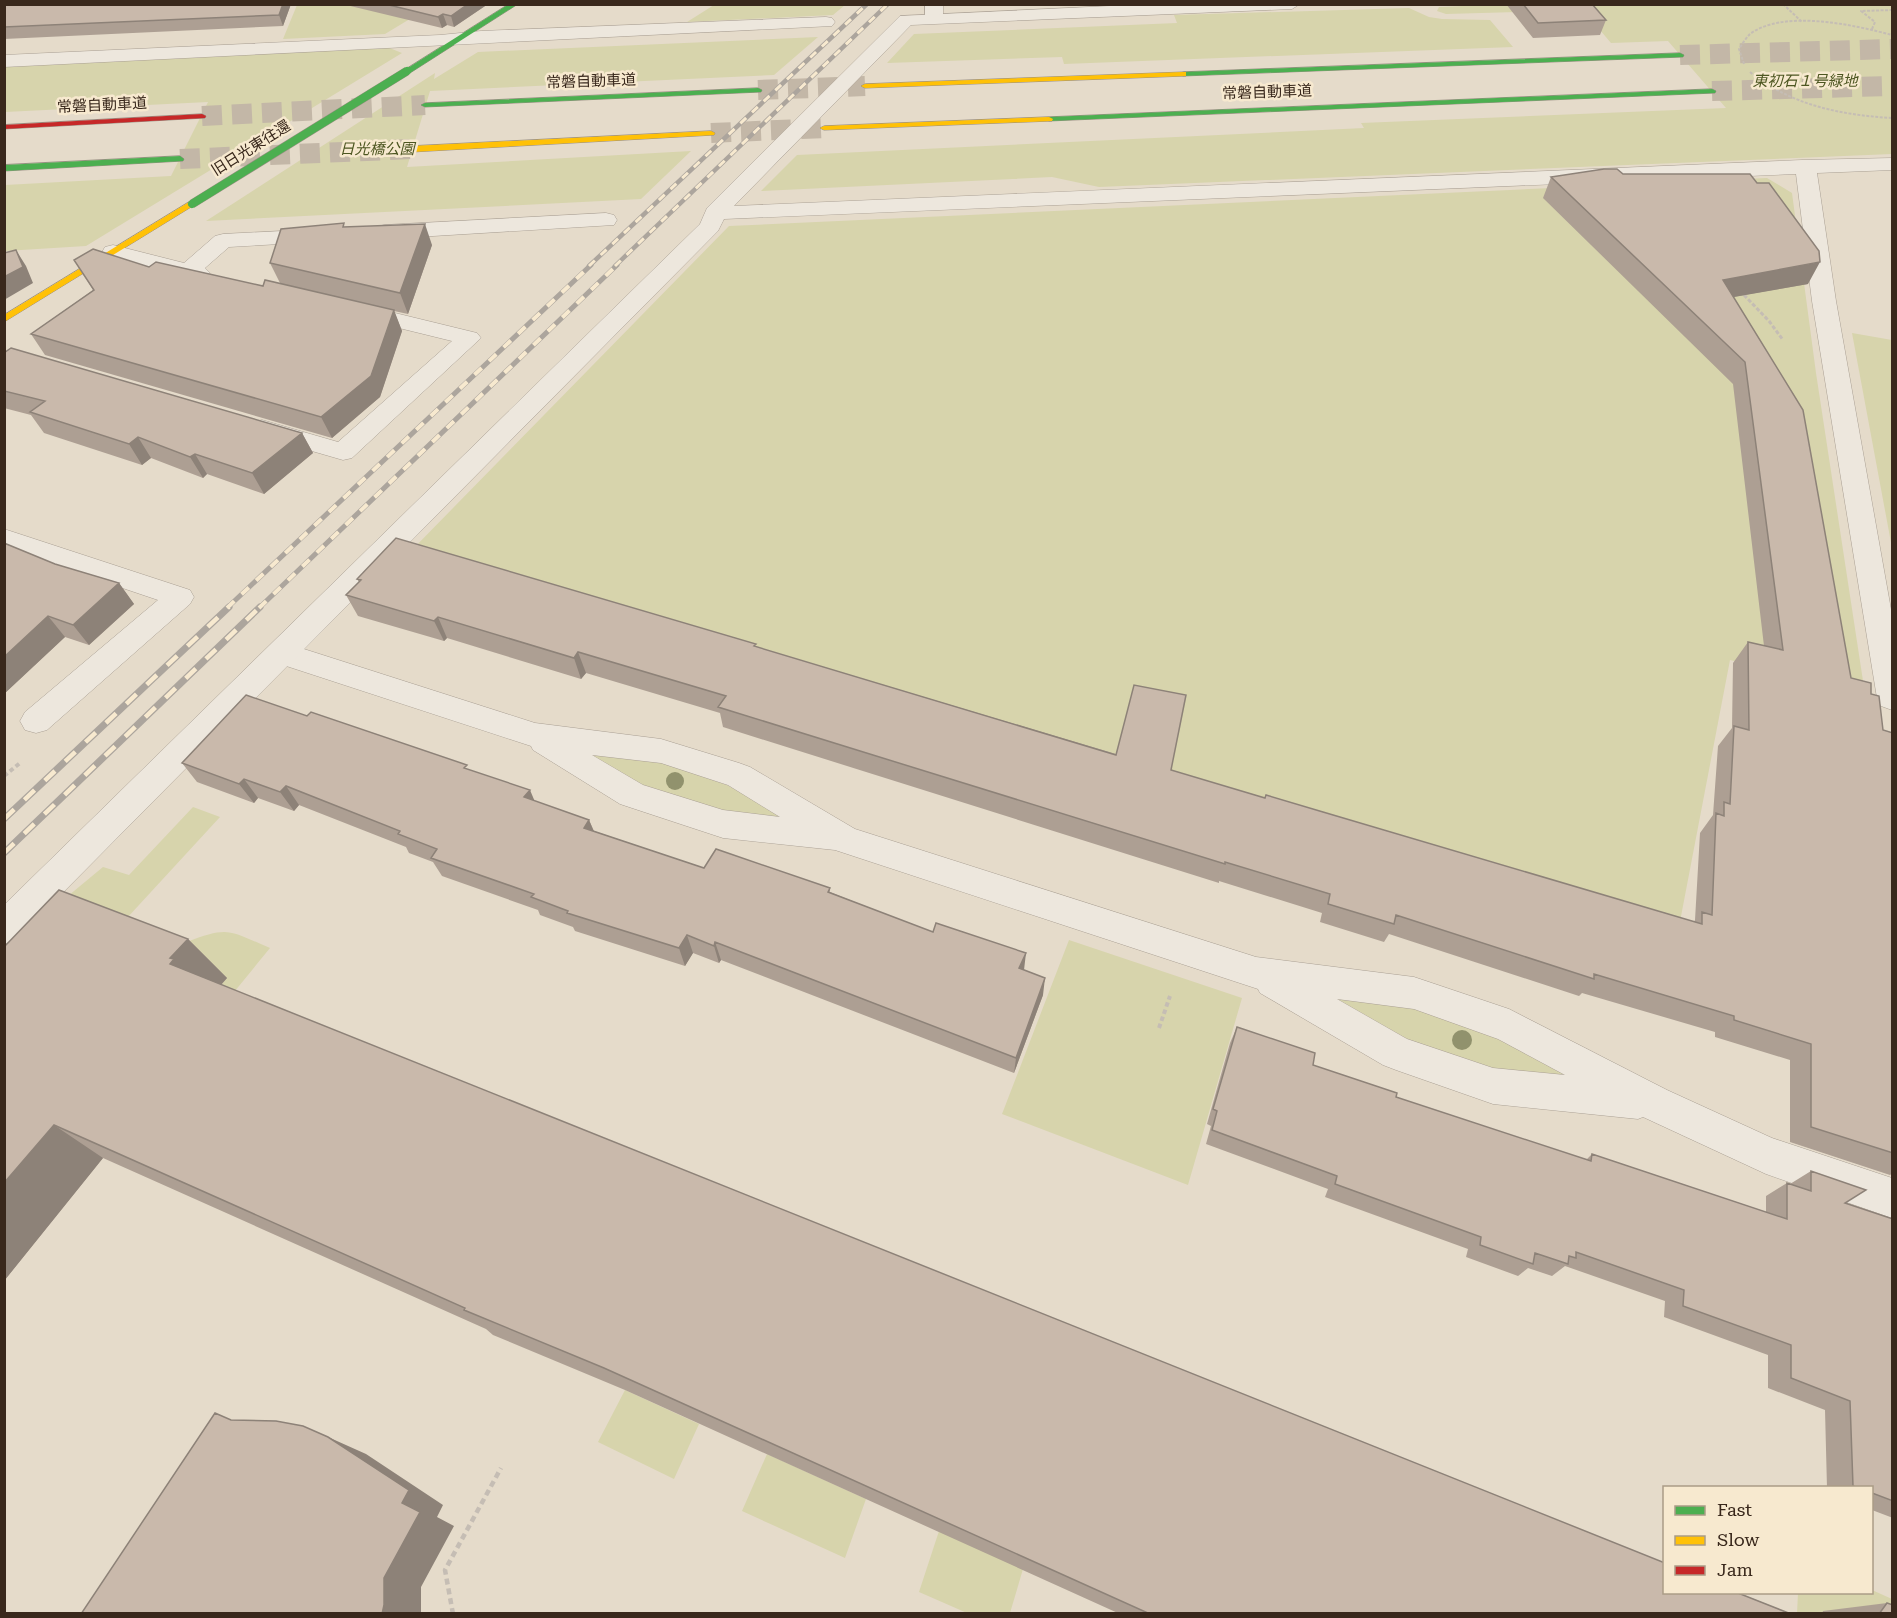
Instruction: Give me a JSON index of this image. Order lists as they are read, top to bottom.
{
  "streets": {
    "main road": ["常磐自動車道", "旧日光東往還"]
  },
  "parks": ["東初石１号緑地", "日光橋公園"],
  "legend": ["Fast", "Slow", "Jam"]
}
